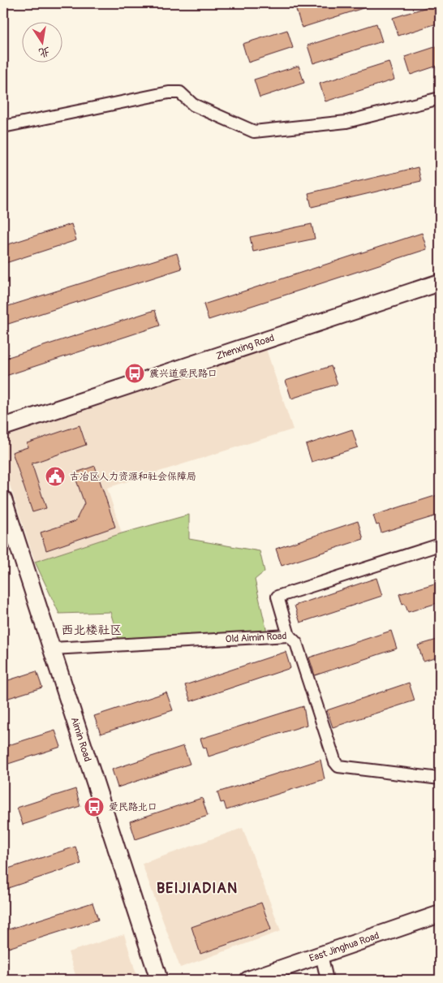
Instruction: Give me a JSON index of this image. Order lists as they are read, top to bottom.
{
  "streets": {
    "street": [
      "Zhenxing Road",
      "Old Aimin Road",
      "Aimin Road",
      "East Jinghua Road"
    ]
  },
  "crossings": [
    ["Old Aimin Road", "Aimin Road"]
  ],
  "districts": ["西北楼社区", "BEIJIADIAN"],
  "places": {
    "bus stop": ["震兴道爱民路口", "爱民路北口"],
    "public building": ["古冶区人力资源和社会保障局"]
  },
  "north": "bottom"
}
